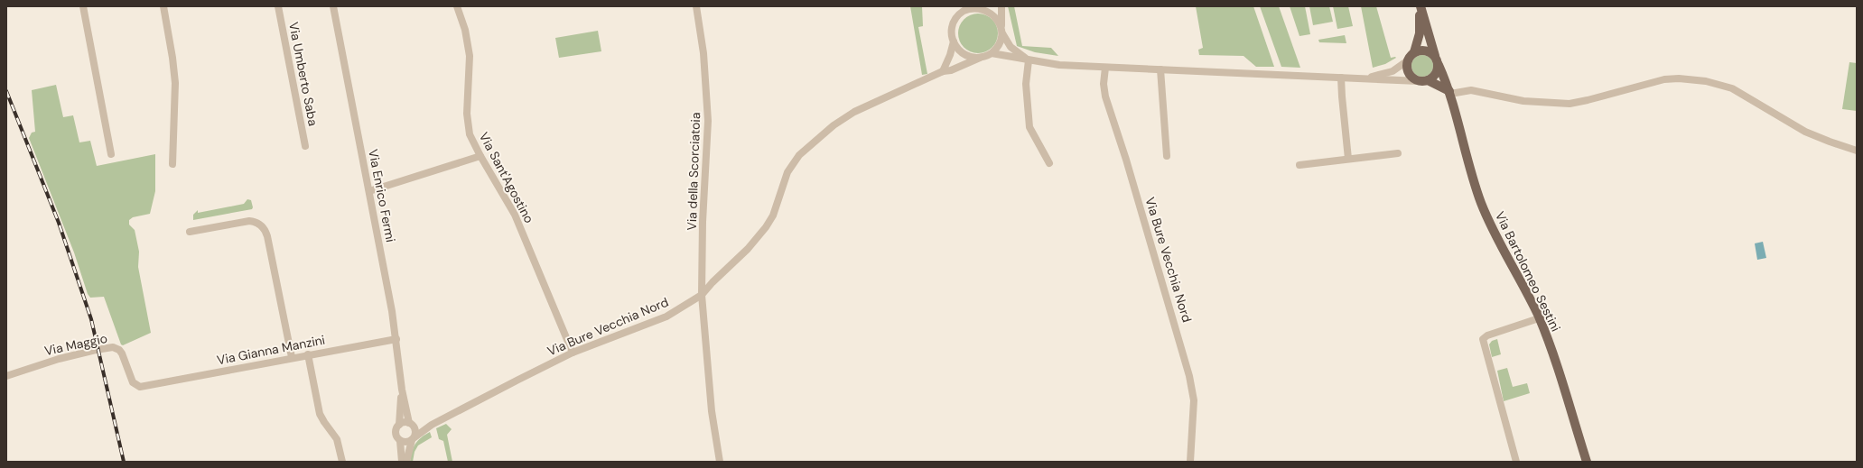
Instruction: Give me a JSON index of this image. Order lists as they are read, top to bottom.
{
  "streets": {
    "main road": ["Via Bartolomeo Sestini"],
    "street": [
      "Via Umberto Saba",
      "Via della Scorciatoia",
      "Via Sant'Agostino",
      "Via Enrico Fermi",
      "Via Bure Vecchia Nord",
      "Via Maggio",
      "Via Gianna Manzini"
    ]
  },
  "crossings": [
    ["Via della Scorciatoia", "Via Bure Vecchia Nord"],
    ["Via Sant'Agostino", "Via Bure Vecchia Nord"],
    ["Via Enrico Fermi", "Via Gianna Manzini"],
    ["Via Maggio", "Via Gianna Manzini"]
  ]
}
